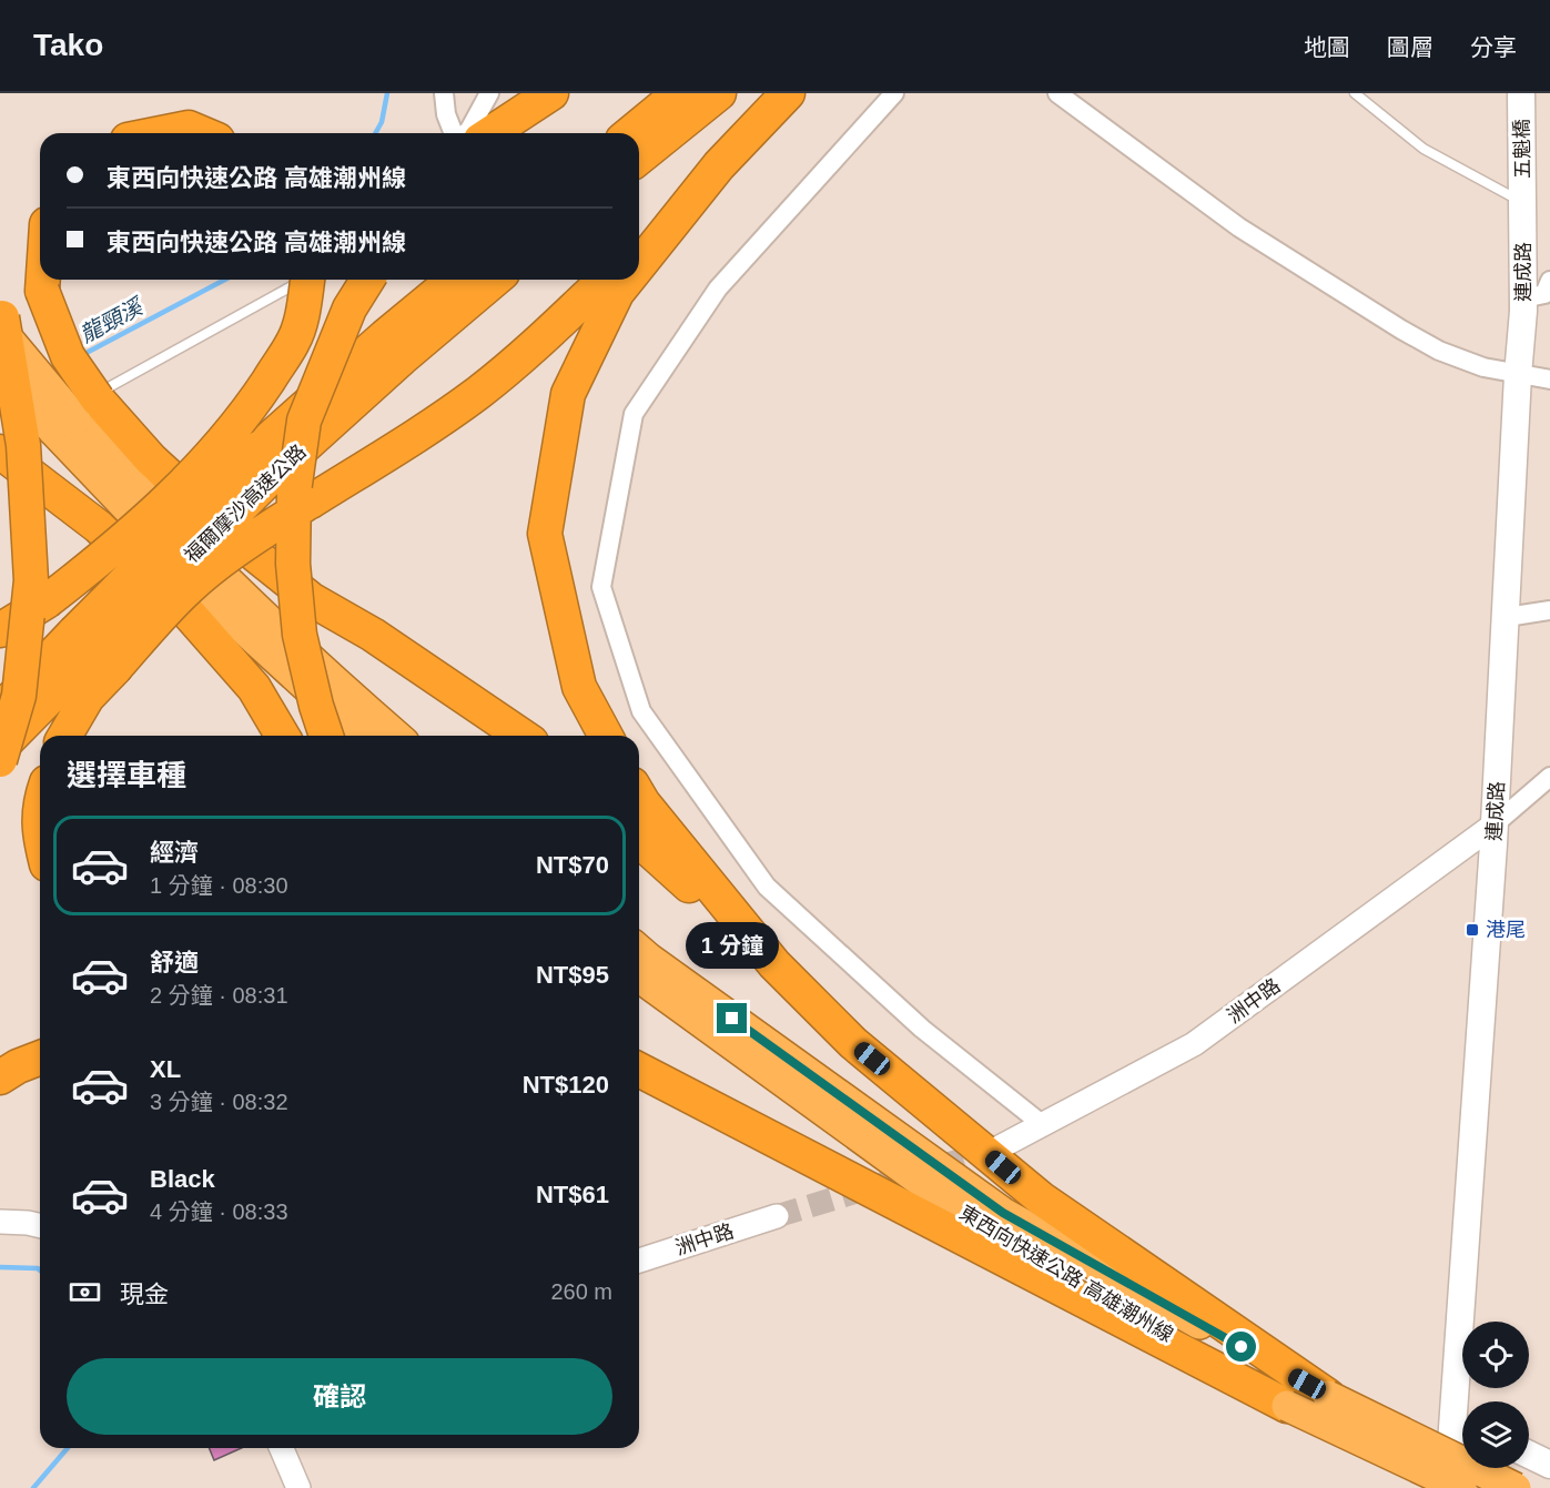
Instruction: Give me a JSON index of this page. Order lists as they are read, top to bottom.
{
  "streets": {
    "highway": ["福爾摩沙高速公路", "東西向快速公路 高雄潮州線"],
    "main road": ["五魁橋", "連成路"],
    "street": ["洲中路"]
  },
  "crossings": [
    ["五魁橋", "連成路"],
    ["連成路", "洲中路"]
  ],
  "water": ["龍頸溪"],
  "places": {
    "transit": ["港尾"]
  },
  "page": {
    "header": "Tako",
    "nav": ["地圖", "圖層", "分享"],
    "banner": ["東西向快速公路 高雄潮州線", "東西向快速公路 高雄潮州線"],
    "heading": "選擇車種",
    "list": [
      {
        "name": "經濟",
        "note": "1 分鐘 · 08:30",
        "value": "NT$70"
      },
      {
        "name": "舒適",
        "note": "2 分鐘 · 08:31",
        "value": "NT$95"
      },
      {
        "name": "XL",
        "note": "3 分鐘 · 08:32",
        "value": "NT$120"
      },
      {
        "name": "Black",
        "note": "4 分鐘 · 08:33",
        "value": "NT$61"
      }
    ],
    "bubble": "1 分鐘",
    "pay": ["現金", "260 m"],
    "buttons": "確認"
  }
}
